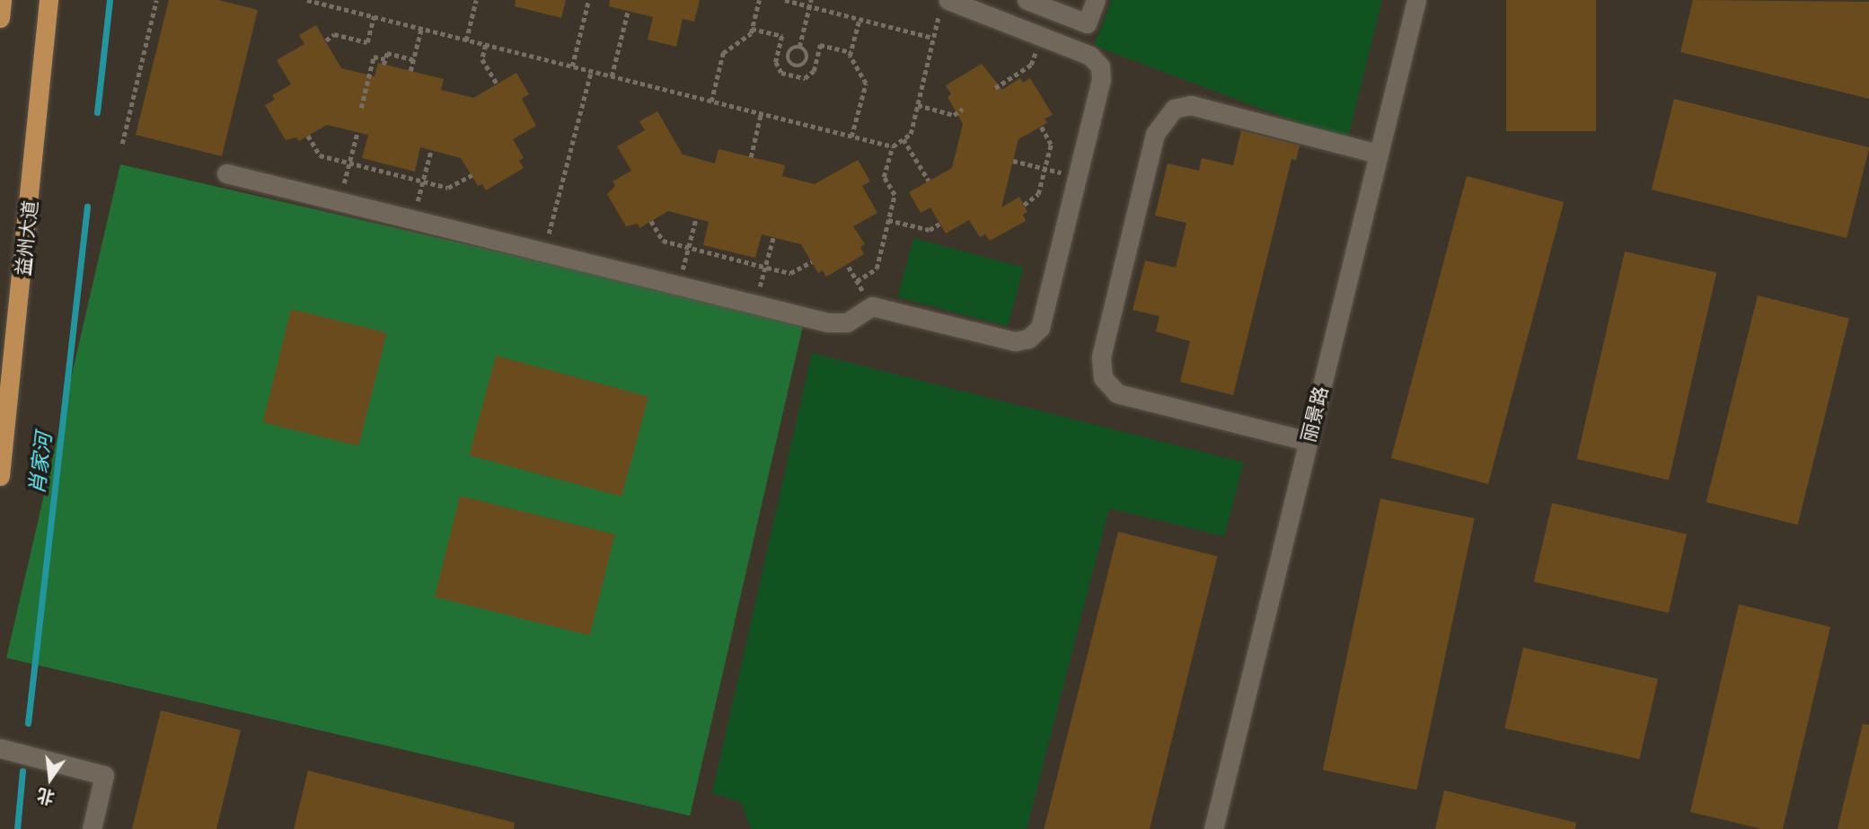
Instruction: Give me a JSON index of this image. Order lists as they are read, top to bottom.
{
  "streets": {
    "main road": ["益州大道"],
    "street": ["丽景路"]
  },
  "water": ["肖家河"],
  "north": "bottom"
}
